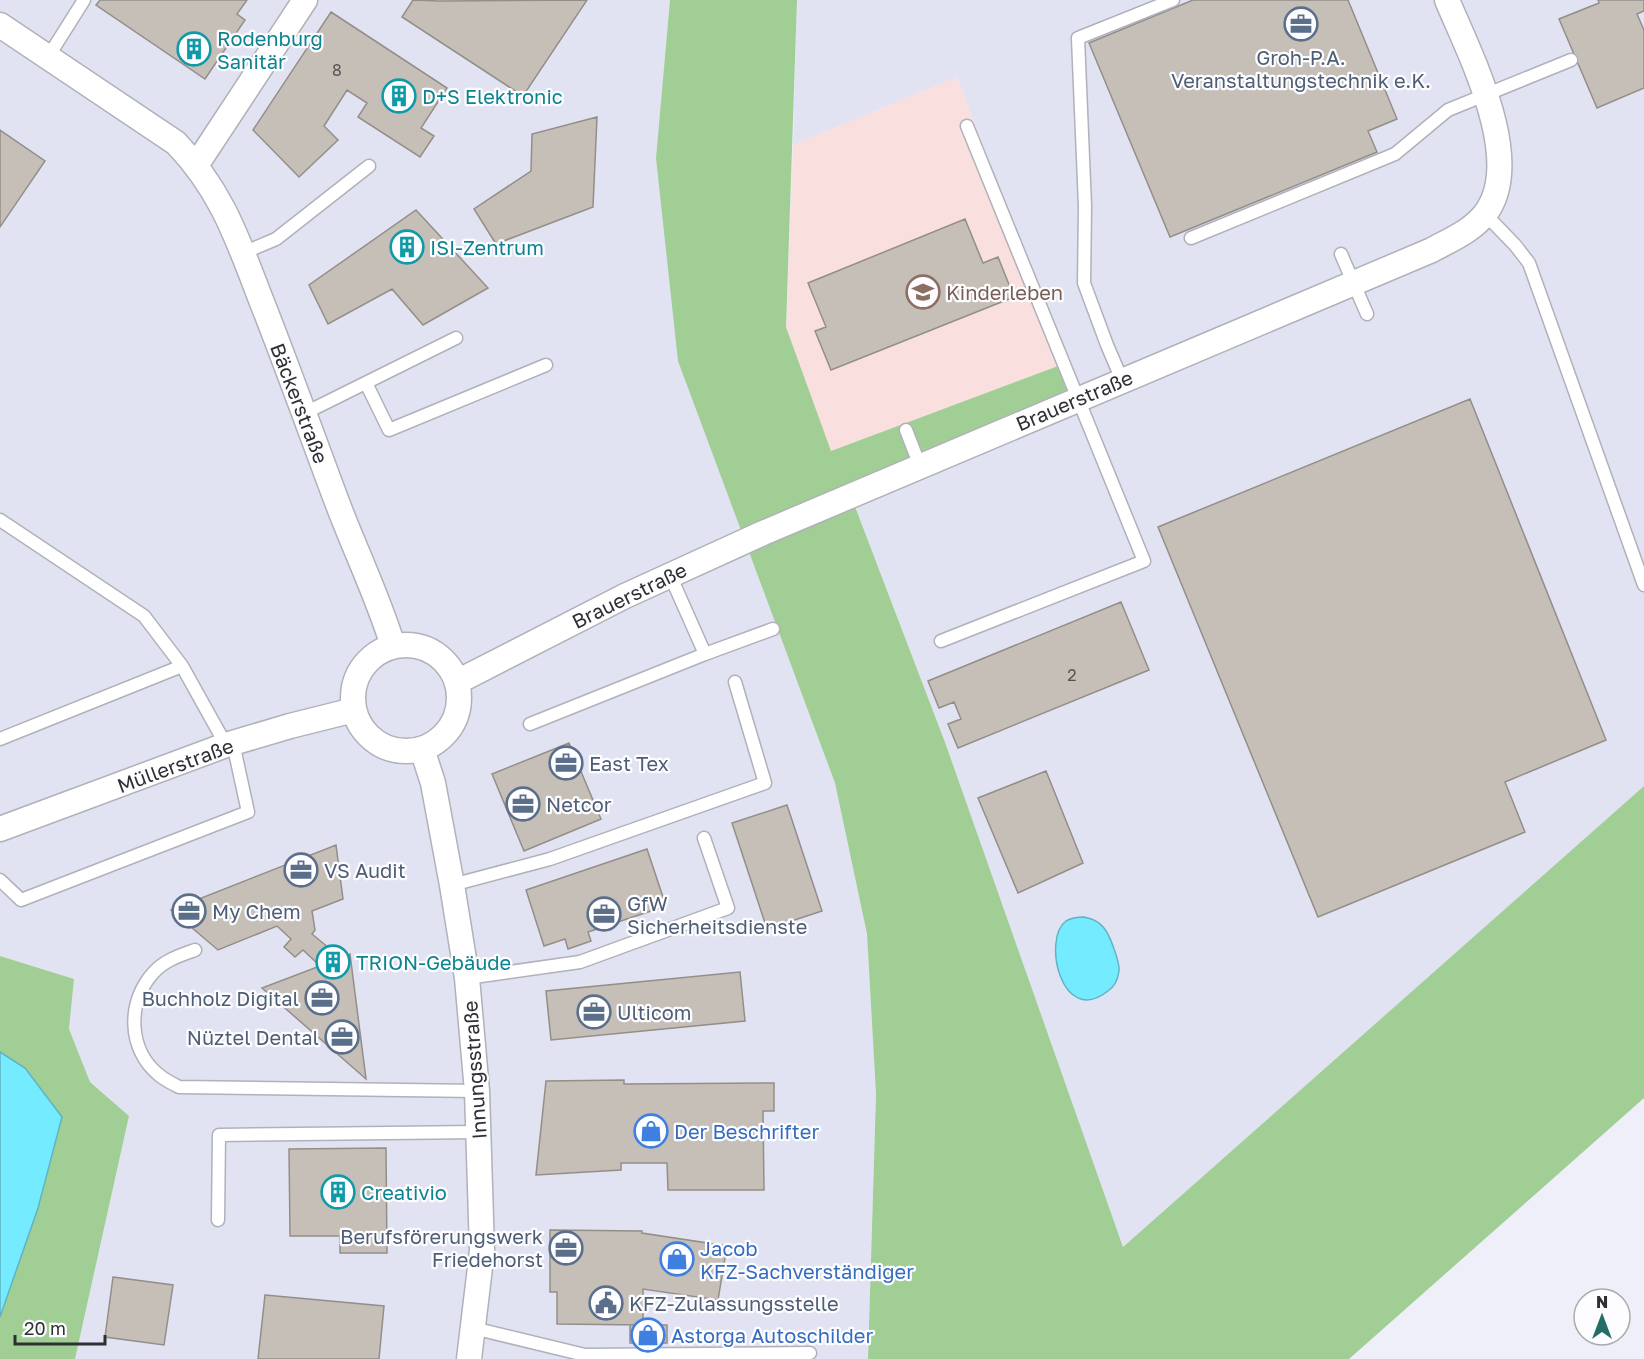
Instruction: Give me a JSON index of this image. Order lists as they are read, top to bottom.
{
  "streets": {
    "street": [
      "Brauerstraße",
      "Bäckerstraße",
      "Müllerstraße",
      "Innungsstraße"
    ]
  },
  "crossings": [
    ["Brauerstraße", "Bäckerstraße"],
    ["Brauerstraße", "Müllerstraße"],
    ["Brauerstraße", "Innungsstraße"],
    ["Bäckerstraße", "Müllerstraße"],
    ["Bäckerstraße", "Innungsstraße"],
    ["Müllerstraße", "Innungsstraße"]
  ],
  "places": {
    "office": [
      "Groh-P.A. Veranstaltungstechnik e.K.",
      "East Tex",
      "Netcor",
      "VS Audit",
      "My Chem",
      "GfW Sicherheitsdienste",
      "Buchholz Digital",
      "Ulticom",
      "Nüztel Dental",
      "Berufsförerungswerk Friedehorst"
    ],
    "building": [
      "Rodenburg Sanitär",
      "D+S Elektronic",
      "ISI-Zentrum",
      "TRION-Gebäude",
      "Creativio"
    ],
    "school or university": ["Kinderleben"],
    "shop": ["Der Beschrifter", "Jacob KFZ-Sachverständiger", "Astorga Autoschilder"],
    "public building": ["KFZ-Zulassungsstelle"]
  },
  "house_numbers": ["8", "2"],
  "scale_bar": "20 m",
  "north": "top"
}
